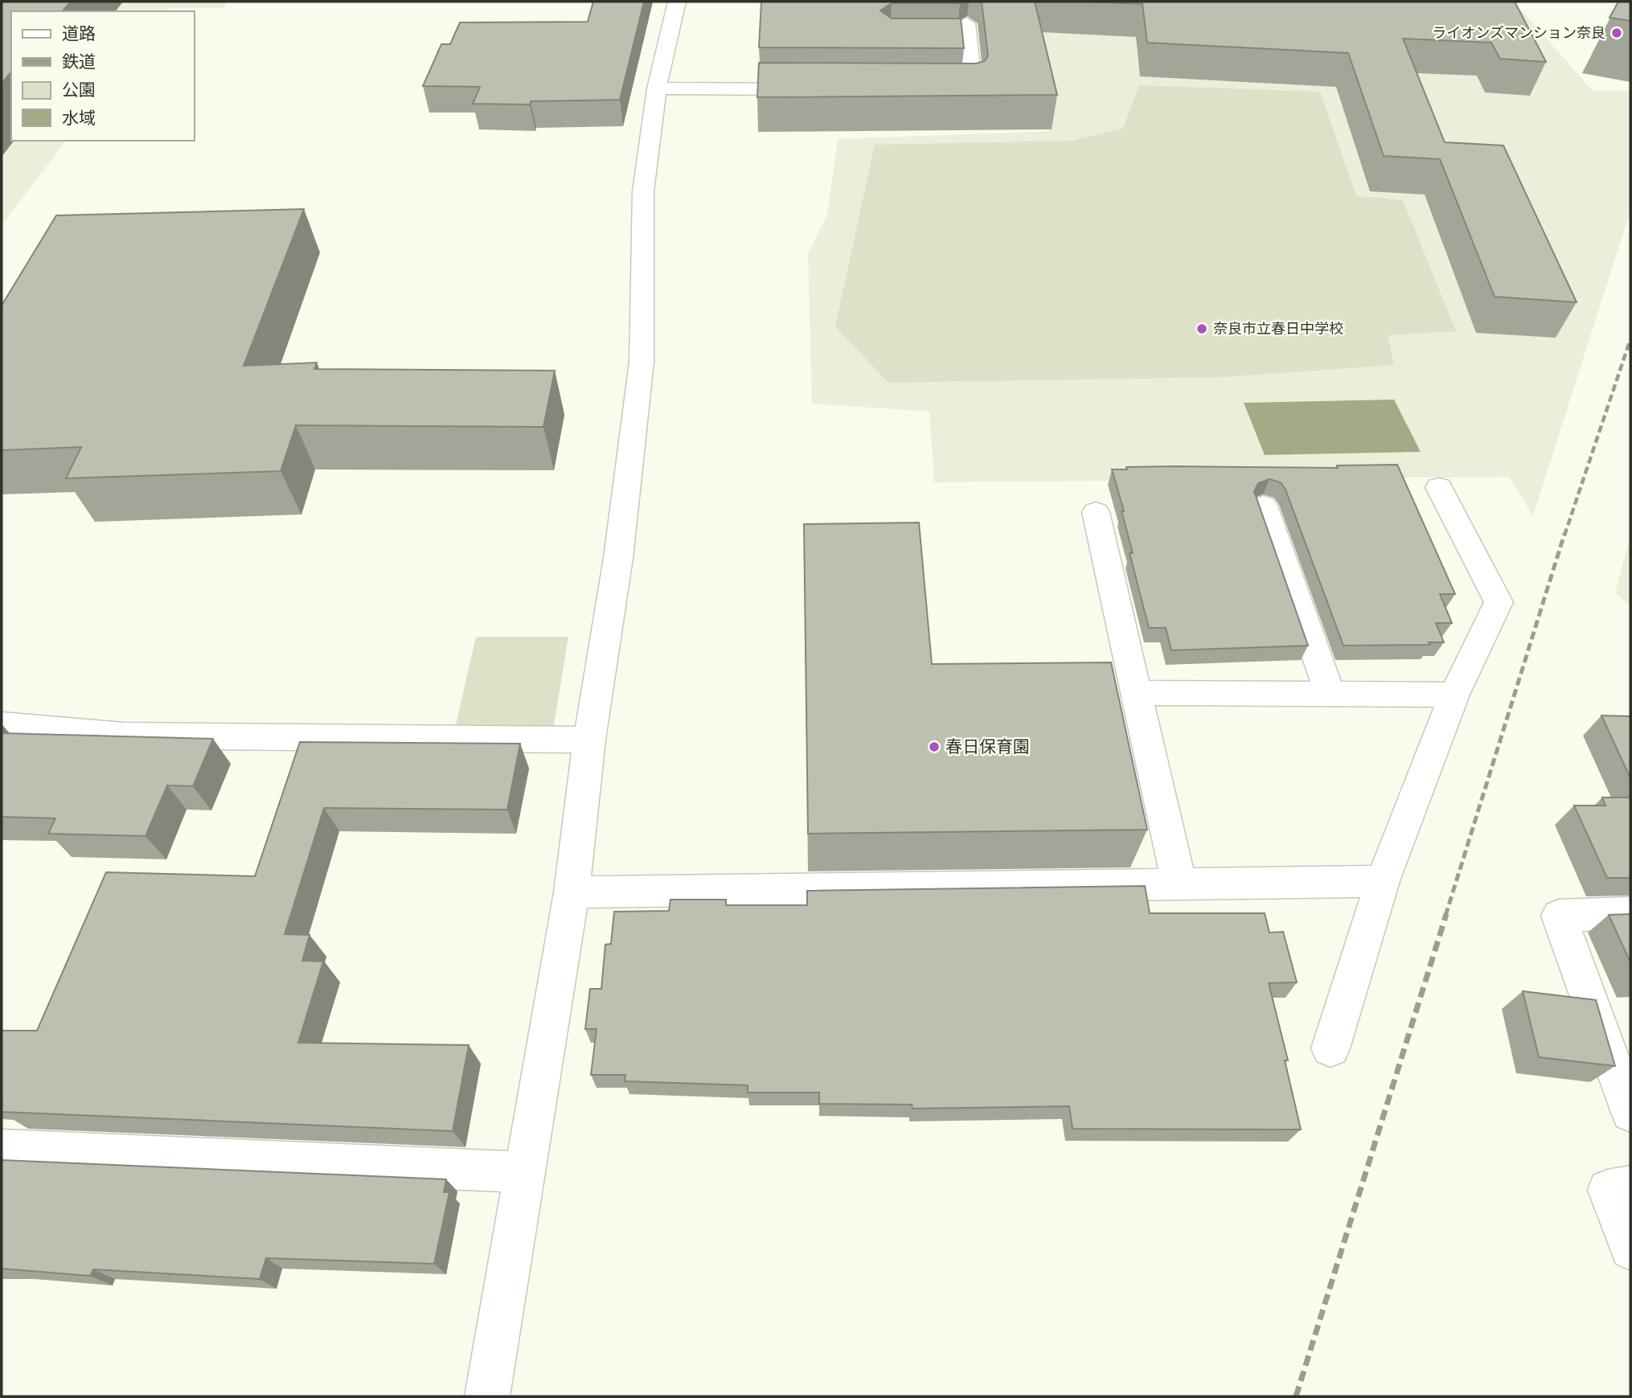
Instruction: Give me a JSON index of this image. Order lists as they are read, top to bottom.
{
  "places": ["ライオンズマンション奈良", "奈良市立春日中学校", "春日保育園"],
  "legend": [
    "道路",
    "鉄道",
    "公園",
    "水域"
  ]
}
